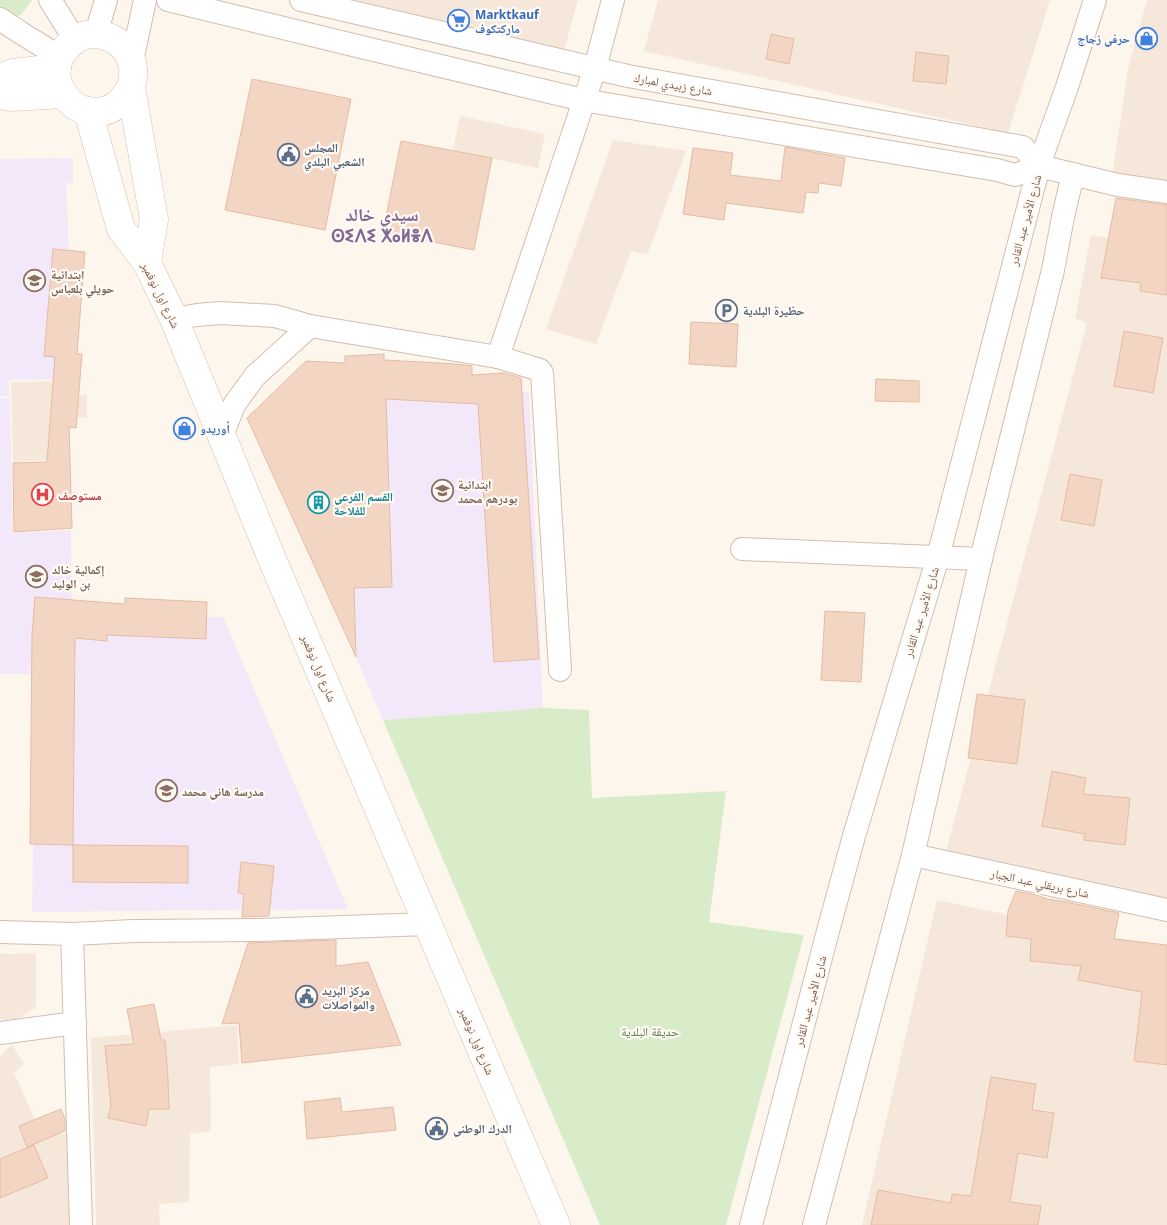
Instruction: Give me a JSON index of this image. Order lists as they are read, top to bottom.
{
  "streets": {
    "main road": ["شارع اول نوفمبر"],
    "street": ["شارع زبيدي لمبارك", "شارع الأمير عبد القادر", "شارع بريقلي عبد الجبار"]
  },
  "crossings": [
    ["شارع زبيدي لمبارك", "شارع الأمير عبد القادر"]
  ],
  "districts": ["سيدي خالد ⵙⵉⴷⵉ ⵅⴰⵍⴻⴷ"],
  "parks": ["حديقة البلدية"],
  "places": {
    "supermarket": ["Marktkauf ماركتكوف"],
    "shop": ["حرفي زجاج", "أوريدو"],
    "public building": ["المجلس الشعبي البلدي", "مركز البريد والمواصلات", "الدرك الوطني"],
    "school or university": [
      "ابتدائية حويلي بلعباس",
      "ابتدائية بودرهم محمد",
      "إكمالية خالد بن الوليد",
      "مدرسة هاني محمد"
    ],
    "parking": ["حظيرة البلدية"],
    "hospital": ["مستوصف"],
    "building": ["القسم الفرعي للفلاحة"]
  }
}
